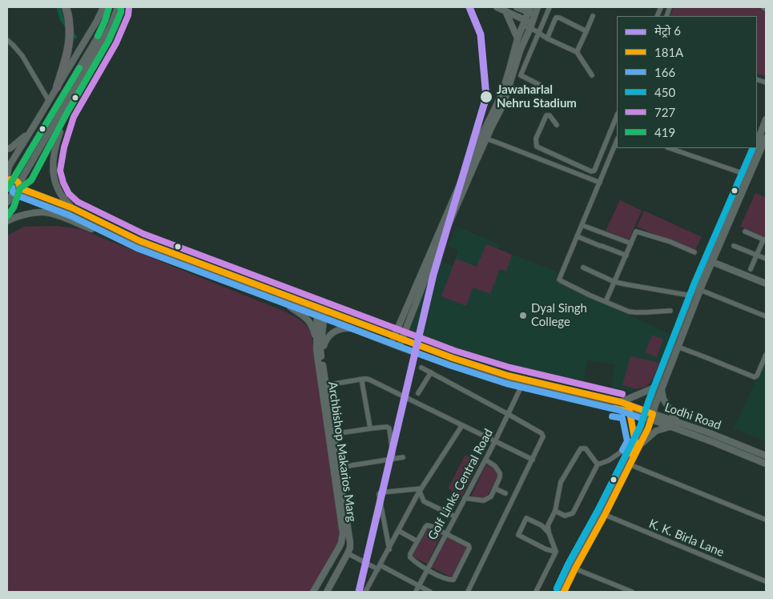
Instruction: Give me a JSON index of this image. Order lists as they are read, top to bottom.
{
  "streets": {
    "main road": ["Lodhi Road", "Archbishop Makarios Marg"],
    "street": ["Golf Links Central Road", "K. K. Birla Lane"]
  },
  "crossings": [
    ["Lodhi Road", "Archbishop Makarios Marg"],
    ["Lodhi Road", "Golf Links Central Road"]
  ],
  "places": ["Jawaharlal Nehru Stadium", "Dyal Singh College"],
  "lines": [
    "metro line 6",
    "transit line 727",
    "transit line 419",
    "transit line 450",
    "transit line 181A",
    "transit line 166"
  ],
  "legend": [
    "मेट्रो 6",
    "181A",
    "166",
    "450",
    "727",
    "419"
  ]
}
